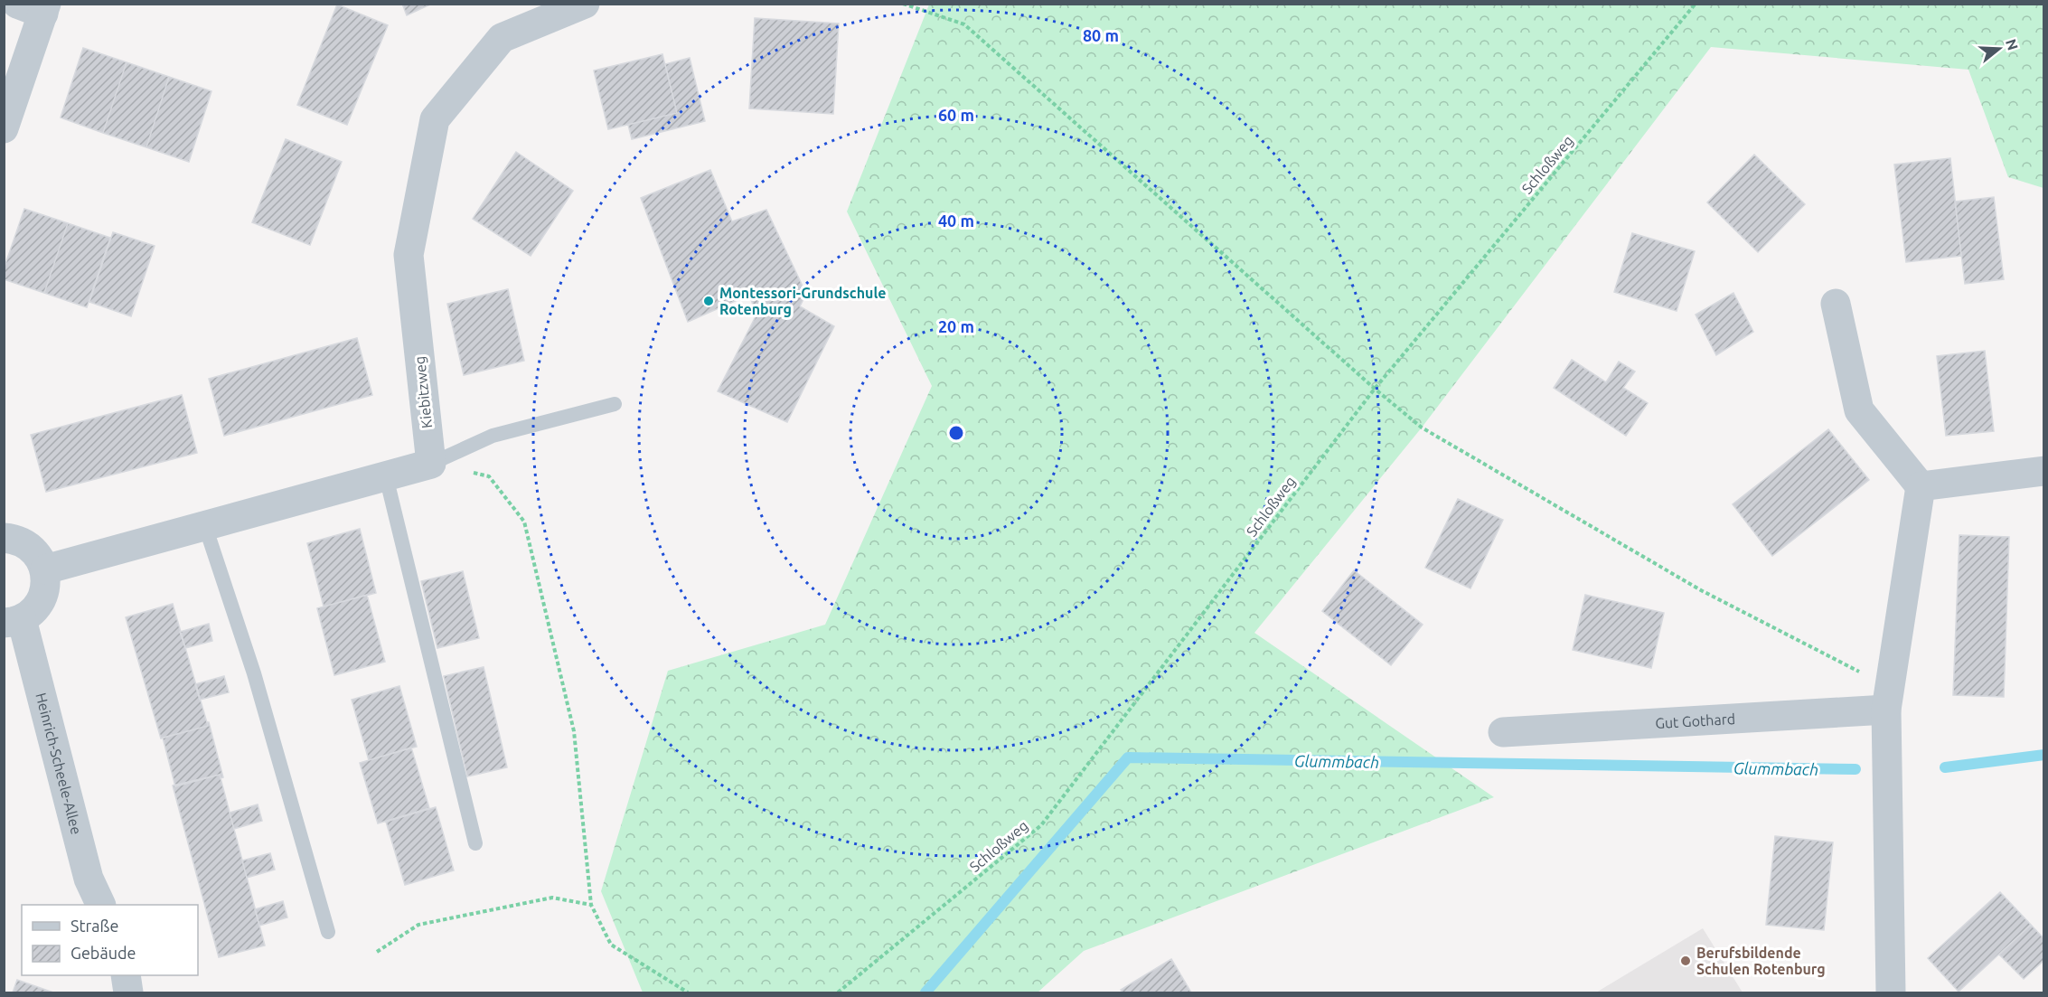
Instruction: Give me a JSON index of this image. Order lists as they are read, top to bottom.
{
  "streets": {
    "street": ["Kiebitzweg", "Gut Gothard", "Heinrich-Scheele-Allee"],
    "path": ["Schloßweg"]
  },
  "water": ["Glummbach"],
  "places": ["Montessori-Grundschule Rotenburg", "Berufsbildende Schulen Rotenburg"],
  "legend": ["Straße", "Gebäude"],
  "north": "right",
  "rings": [
    "80 m",
    "60 m",
    "40 m",
    "20 m"
  ]
}
